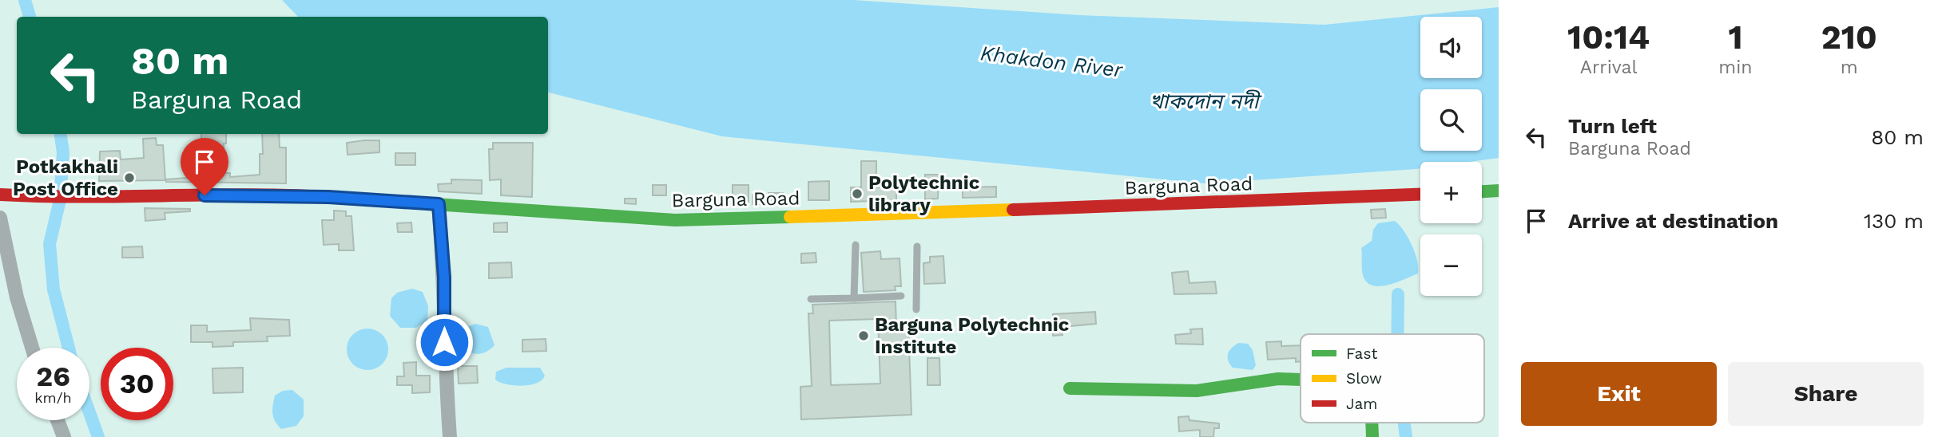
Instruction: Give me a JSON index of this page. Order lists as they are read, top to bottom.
{
  "streets": {
    "main road": ["Barguna Road"]
  },
  "water": ["Khakdon River", "খাকদোন নদী"],
  "places": ["Potkakhali Post Office", "Polytechnic library", "Barguna Polytechnic Institute"],
  "legend": ["Fast", "Slow", "Jam"],
  "page": {
    "eta": [
      "10:14",
      "Arrival",
      "1",
      "min",
      "210",
      "m"
    ],
    "map_buttons": ["+", "−"],
    "turn": ["80 m", "Barguna Road"],
    "list": [
      {
        "name": "Turn left",
        "note": "Barguna Road",
        "value": "80 m"
      },
      {
        "name": "Arrive at destination",
        "value": "130 m"
      }
    ],
    "speed": "26 km/h",
    "limit": "30",
    "buttons": ["Exit", "Share"]
  }
}
